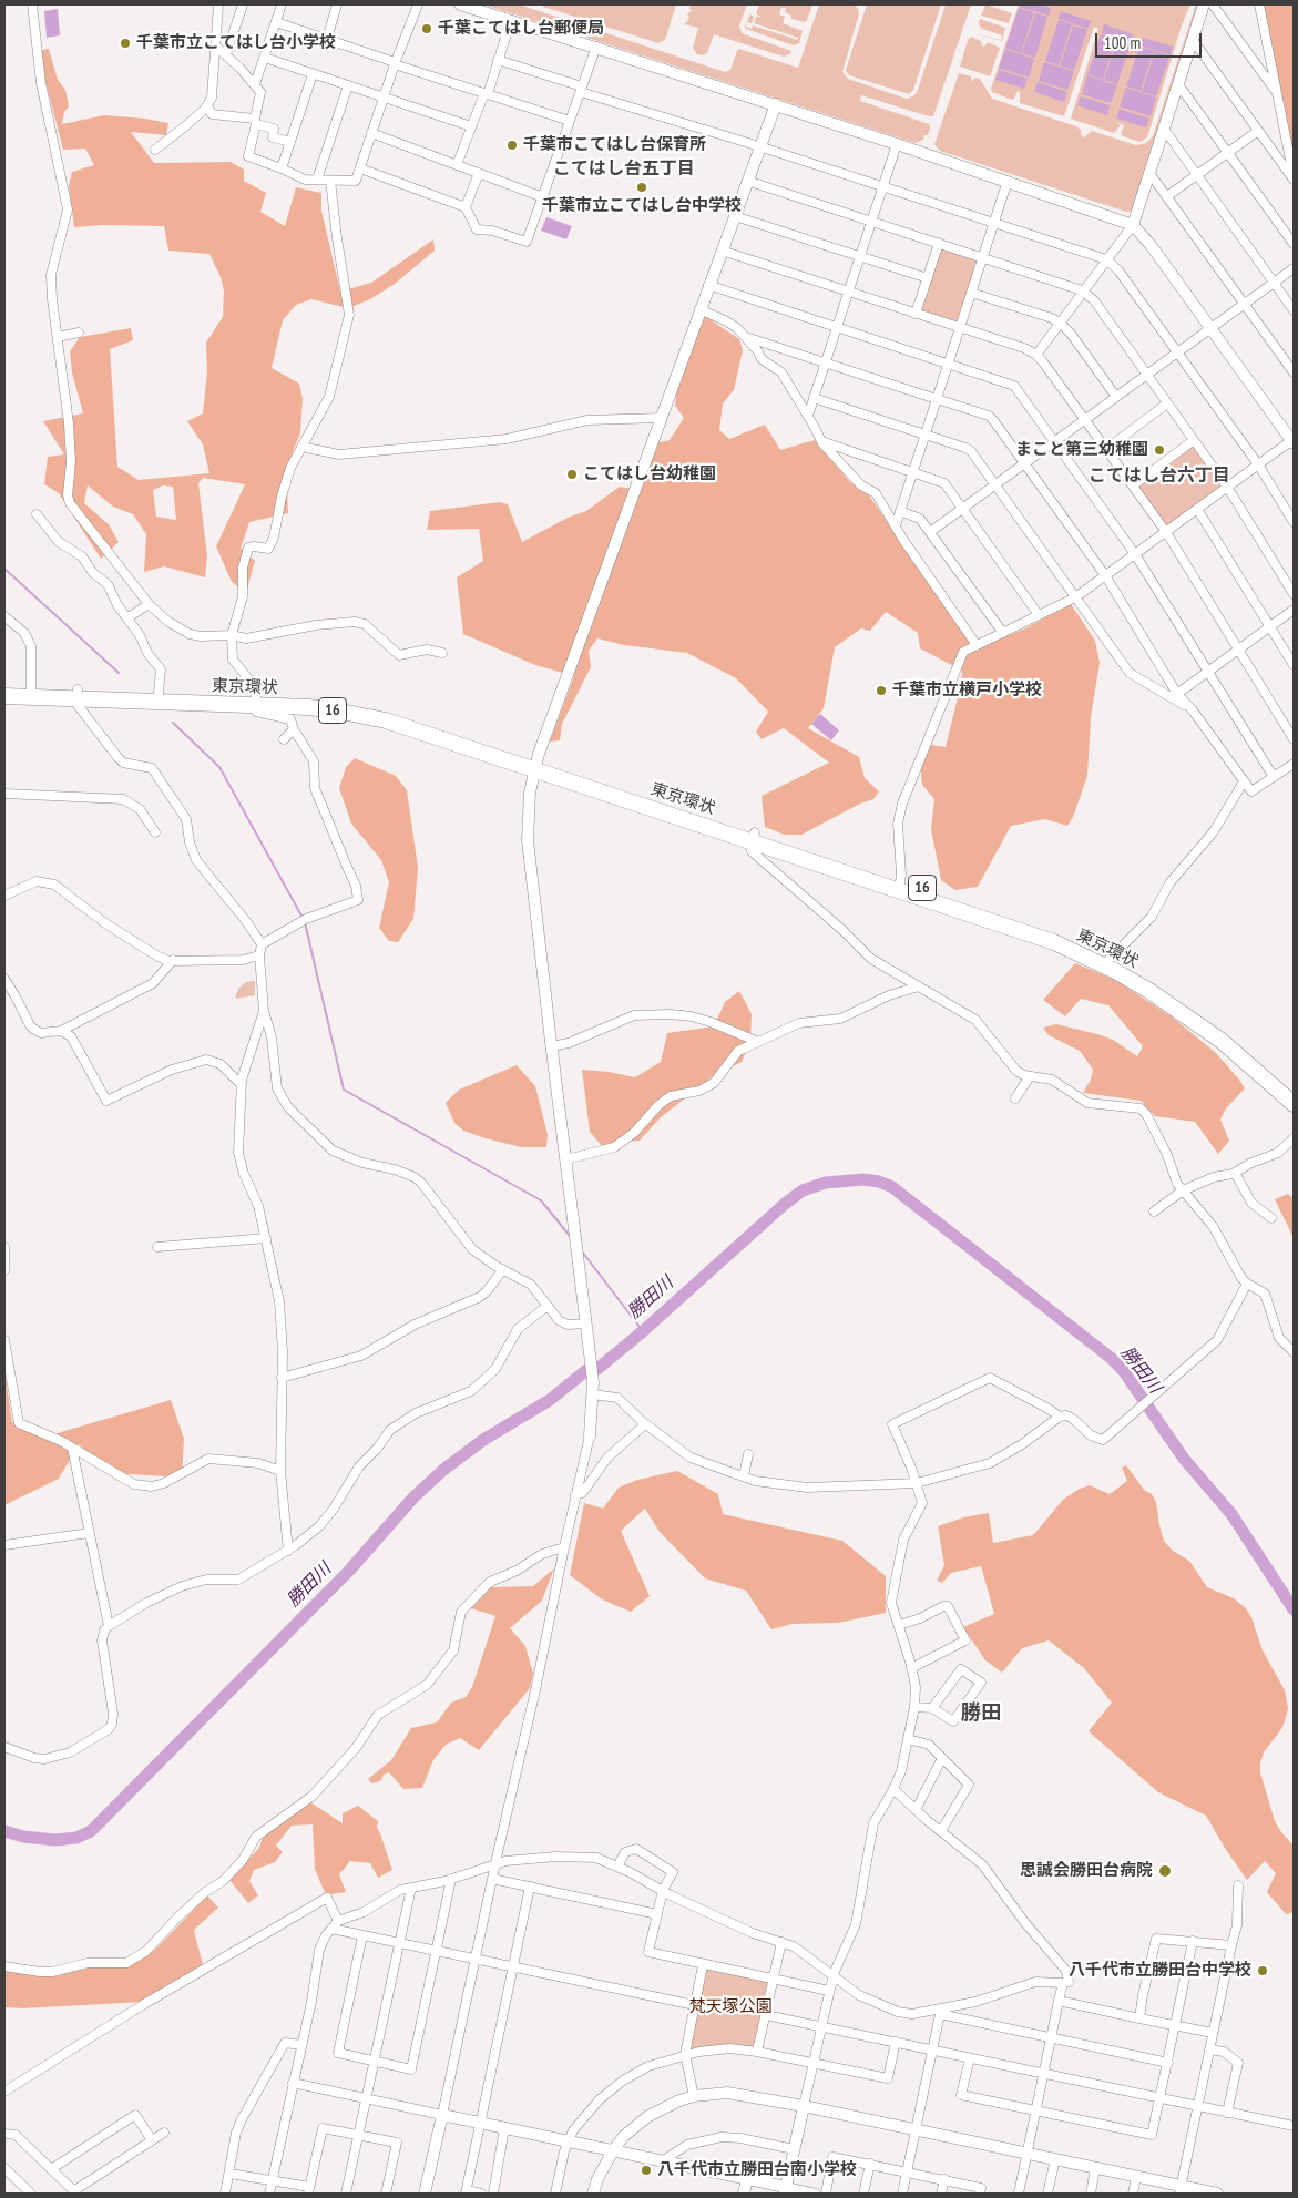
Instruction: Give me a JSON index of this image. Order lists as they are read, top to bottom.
{
  "streets": {
    "highway": ["東京環状", "16"]
  },
  "districts": ["こてはし台五丁目", "こてはし台六丁目", "勝田"],
  "water": ["勝田川"],
  "parks": ["梵天塚公園"],
  "places": [
    "千葉こてはし台郵便局",
    "千葉市立こてはし台小学校",
    "千葉市こてはし台保育所",
    "千葉市立こてはし台中学校",
    "まこと第三幼稚園",
    "こてはし台幼稚園",
    "千葉市立横戸小学校",
    "思誠会勝田台病院",
    "八千代市立勝田台中学校",
    "八千代市立勝田台南小学校"
  ],
  "scale_bar": "100 m"
}
